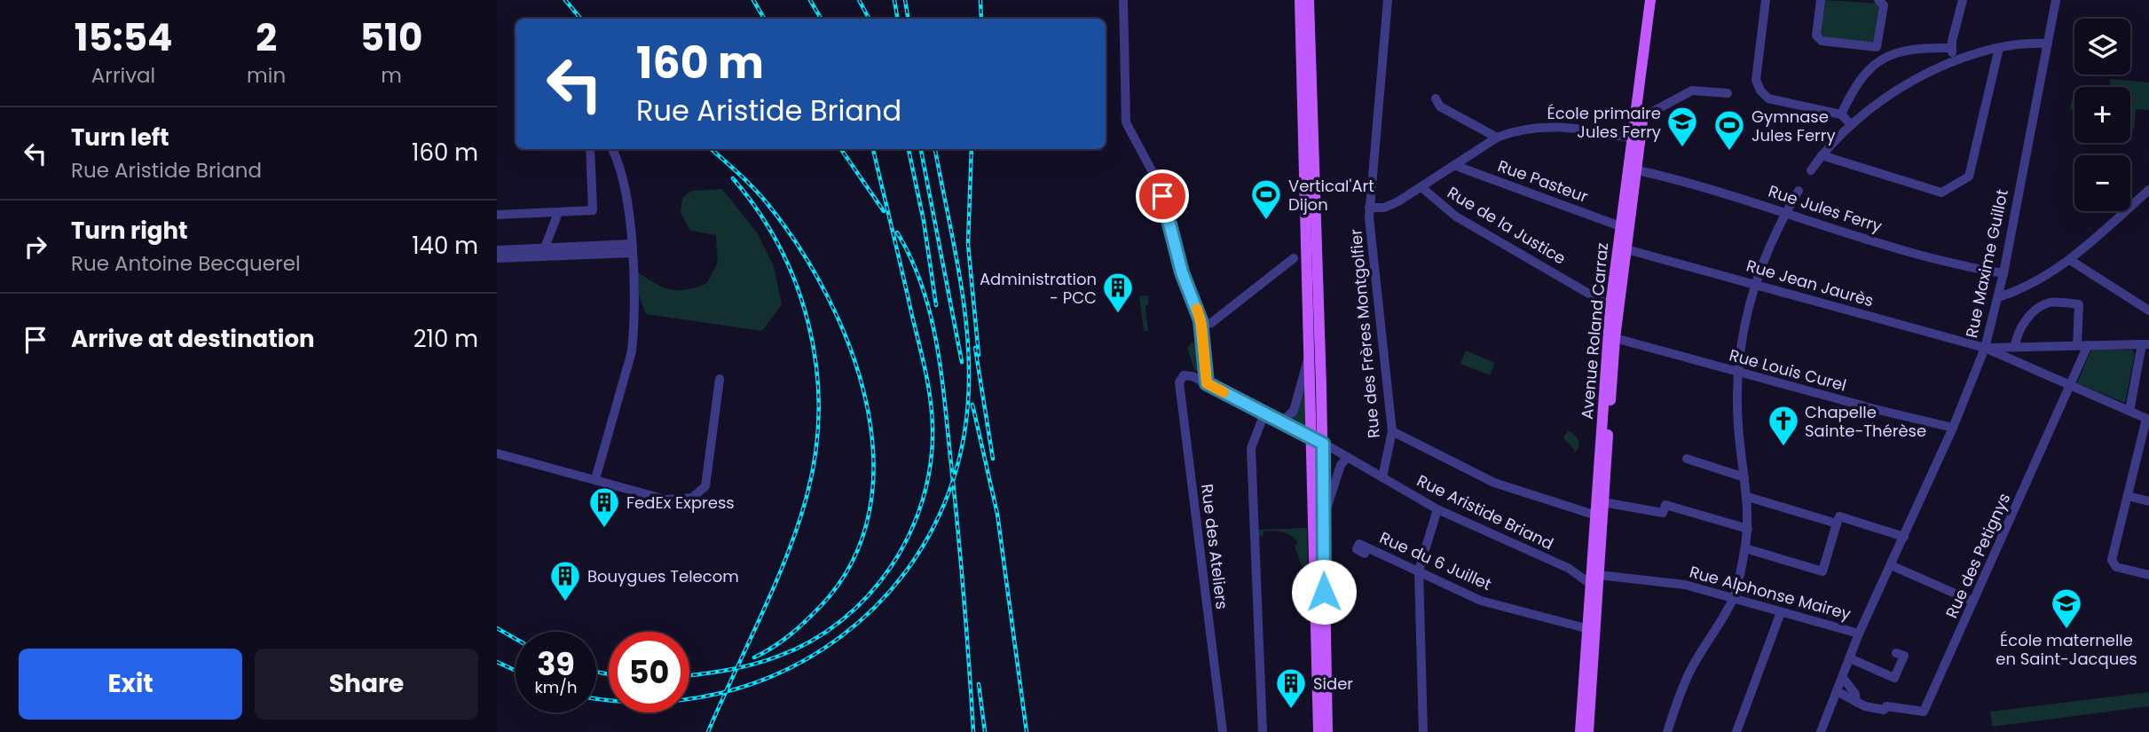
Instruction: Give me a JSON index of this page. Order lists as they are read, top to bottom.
{
  "streets": {
    "main road": ["Avenue Roland Carraz"],
    "street": [
      "Rue Pasteur",
      "Rue Jules Ferry",
      "Rue de la Justice",
      "Rue Maxime Guillot",
      "Rue Jean Jaurès",
      "Rue des Frères Montgolfier",
      "Rue Louis Curel",
      "Rue Aristide Briand",
      "Rue des Ateliers",
      "Rue des Petignys",
      "Rue du 6 Juillet",
      "Rue Alphonse Mairey"
    ]
  },
  "crossings": [
    ["Rue Pasteur", "Avenue Roland Carraz"],
    ["Rue Jules Ferry", "Rue Maxime Guillot"],
    ["Rue Jules Ferry", "Avenue Roland Carraz"],
    ["Rue de la Justice", "Avenue Roland Carraz"],
    ["Rue Maxime Guillot", "Rue Jean Jaurès"],
    ["Rue Maxime Guillot", "Rue Louis Curel"],
    ["Rue Maxime Guillot", "Rue des Petignys"],
    ["Rue Maxime Guillot", "Rue Alphonse Mairey"],
    ["Rue Jean Jaurès", "Avenue Roland Carraz"],
    ["Avenue Roland Carraz", "Rue Louis Curel"],
    ["Avenue Roland Carraz", "Rue Aristide Briand"],
    ["Avenue Roland Carraz", "Rue du 6 Juillet"],
    ["Avenue Roland Carraz", "Rue Alphonse Mairey"],
    ["Rue des Frères Montgolfier", "Rue Aristide Briand"],
    ["Rue Aristide Briand", "Rue des Ateliers"],
    ["Rue Aristide Briand", "Rue Alphonse Mairey"]
  ],
  "places": {
    "school or university": ["École primaire Jules Ferry", "École maternelle en Saint-Jacques"],
    "sports": ["Gymnase Jules Ferry", "Vertical'Art Dijon"],
    "building": [
      "Administration - PCC",
      "FedEx Express",
      "Bouygues Telecom",
      "Sider"
    ],
    "church": ["Chapelle Sainte-Thérèse"]
  },
  "page": {
    "eta": [
      "15:54",
      "Arrival",
      "2",
      "min",
      "510",
      "m"
    ],
    "map_buttons": ["+", "−"],
    "turn": ["160 m", "Rue Aristide Briand"],
    "list": [
      {
        "name": "Turn left",
        "note": "Rue Aristide Briand",
        "value": "160 m"
      },
      {
        "name": "Turn right",
        "note": "Rue Antoine Becquerel",
        "value": "140 m"
      },
      {
        "name": "Arrive at destination",
        "value": "210 m"
      }
    ],
    "speed": "39 km/h",
    "limit": "50",
    "buttons": ["Exit", "Share"]
  }
}
